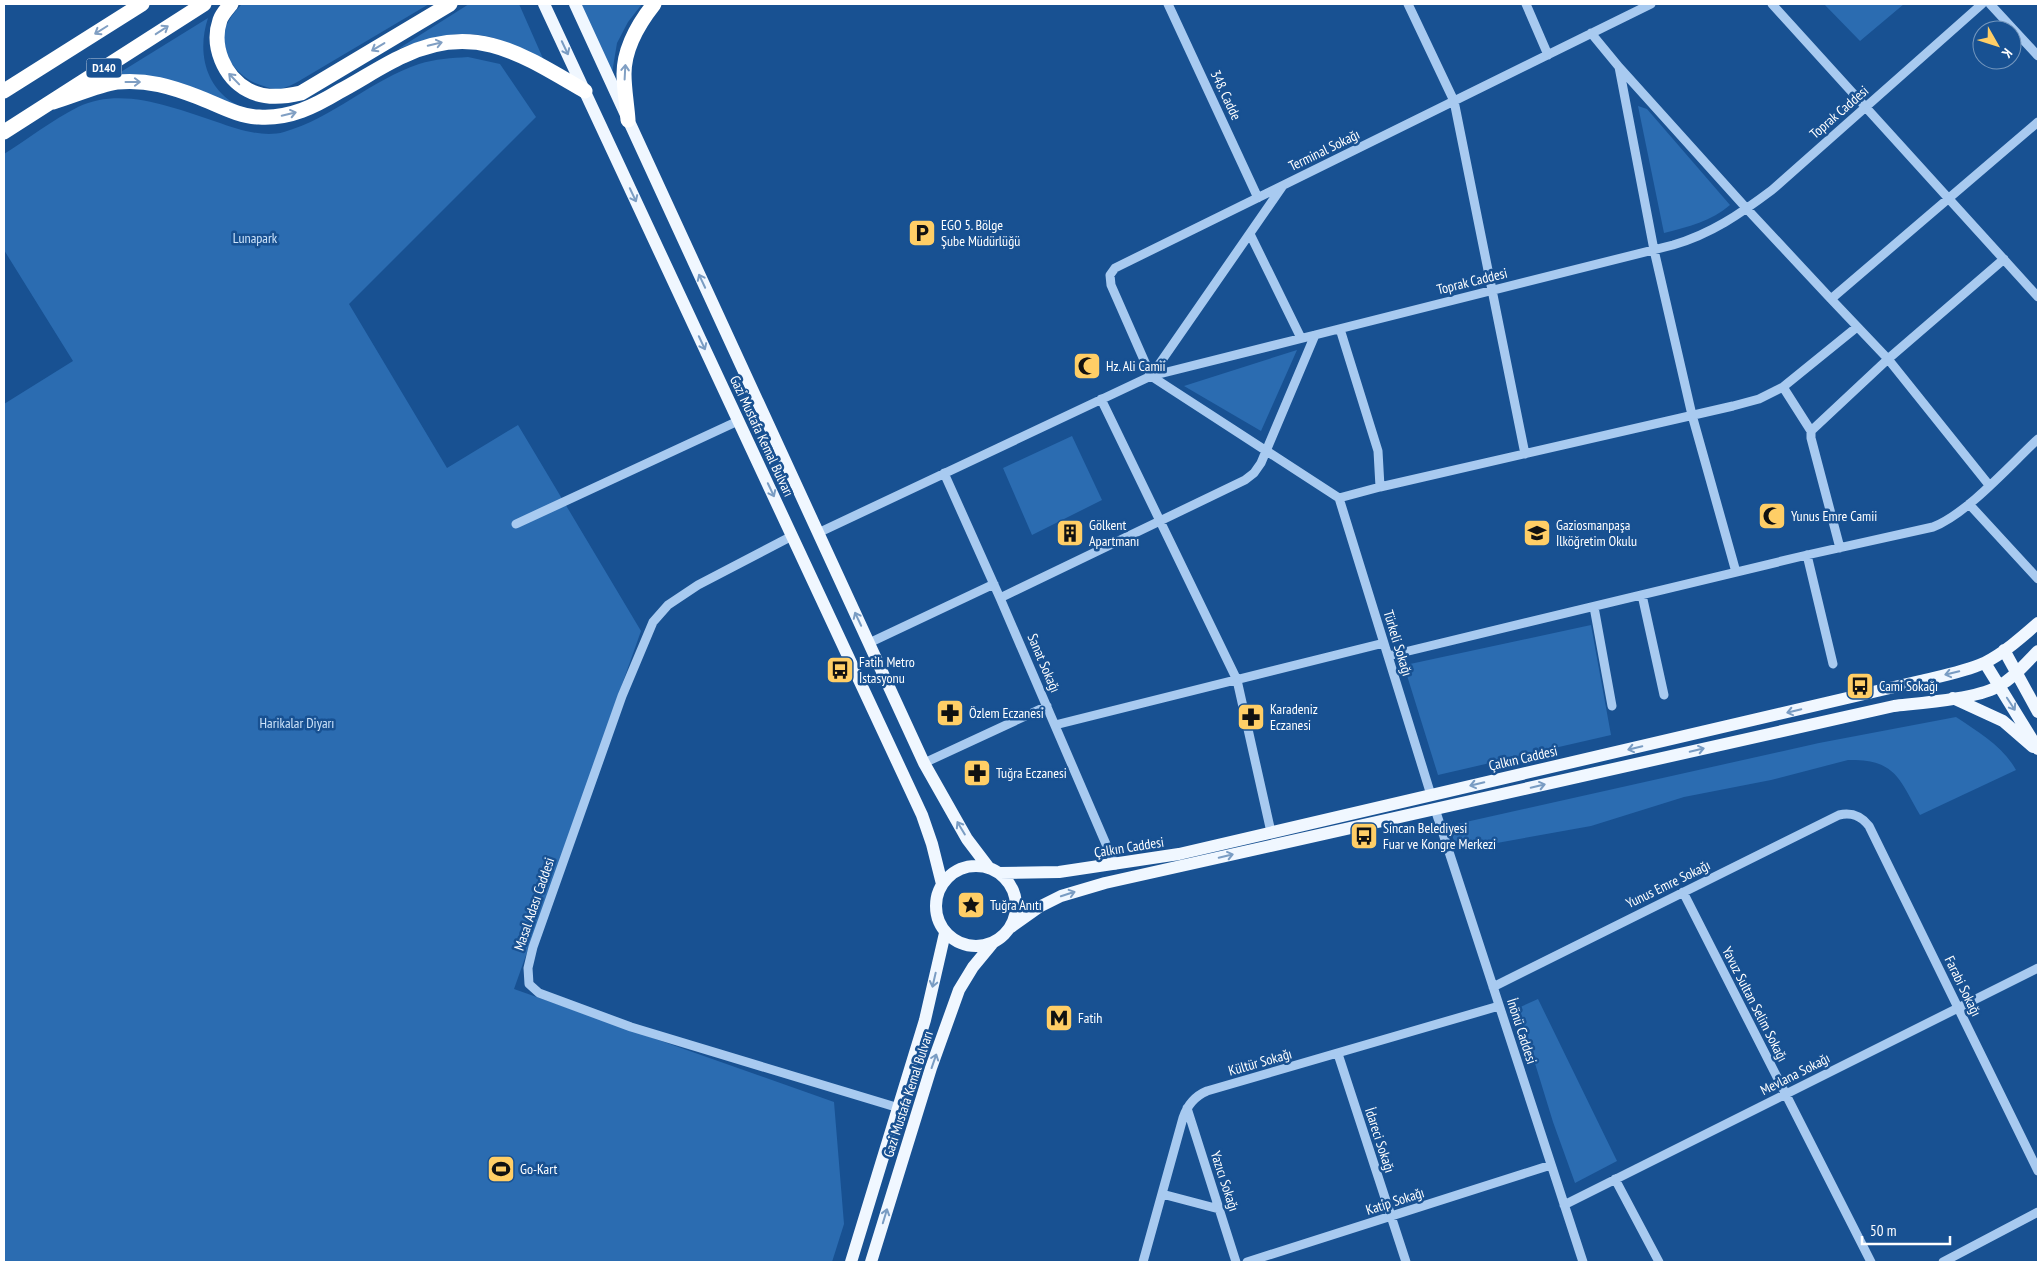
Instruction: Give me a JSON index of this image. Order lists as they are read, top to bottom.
{
  "streets": {
    "highway": ["D140"],
    "main road": ["Gazi Mustafa Kemal Bulvarı", "Çalkın Caddesi"],
    "street": [
      "348. Cadde",
      "Toprak Caddesi",
      "Terminal Sokağı",
      "Türkeli Sokağı",
      "Sanat Sokağı",
      "Yunus Emre Sokağı",
      "Masal Adası Caddesi",
      "Farabi Sokağı",
      "Yavuz Sultan Selim Sokağı",
      "İnönü Caddesi",
      "Kültür Sokağı",
      "Mevlana Sokağı",
      "İdareci Sokağı",
      "Yazıcı Sokağı",
      "Katip Sokağı"
    ]
  },
  "crossings": [
    ["348. Cadde", "Terminal Sokağı"],
    ["Toprak Caddesi", "Terminal Sokağı"],
    ["Toprak Caddesi", "Gazi Mustafa Kemal Bulvarı"],
    ["Toprak Caddesi", "Sanat Sokağı"],
    ["Gazi Mustafa Kemal Bulvarı", "Çalkın Caddesi"],
    ["Gazi Mustafa Kemal Bulvarı", "Masal Adası Caddesi"],
    ["Türkeli Sokağı", "Çalkın Caddesi"],
    ["Sanat Sokağı", "Çalkın Caddesi"],
    ["Çalkın Caddesi", "İnönü Caddesi"],
    ["Yunus Emre Sokağı", "Farabi Sokağı"],
    ["Yunus Emre Sokağı", "Yavuz Sultan Selim Sokağı"],
    ["Yunus Emre Sokağı", "İnönü Caddesi"],
    ["Farabi Sokağı", "Mevlana Sokağı"],
    ["Yavuz Sultan Selim Sokağı", "Mevlana Sokağı"],
    ["İnönü Caddesi", "Kültür Sokağı"],
    ["İnönü Caddesi", "Mevlana Sokağı"],
    ["İnönü Caddesi", "Katip Sokağı"],
    ["Kültür Sokağı", "İdareci Sokağı"],
    ["Kültür Sokağı", "Yazıcı Sokağı"],
    ["İdareci Sokağı", "Katip Sokağı"]
  ],
  "parks": ["Lunapark", "Harikalar Diyarı"],
  "places": {
    "parking": ["EGO 5. Bölge Şube Müdürlüğü"],
    "mosque": ["Hz. Ali Camii", "Yunus Emre Camii"],
    "building": ["Gölkent Apartmanı"],
    "school or university": ["Gaziosmanpaşa İlköğretim Okulu"],
    "bus stop": ["Fatih Metro İstasyonu", "Cami Sokağı", "Sincan Belediyesi Fuar ve Kongre Merkezi"],
    "pharmacy": ["Özlem Eczanesi", "Karadeniz Eczanesi", "Tuğra Eczanesi"],
    "place": ["Tuğra Anıtı"],
    "metro station": ["Fatih"],
    "sports": ["Go-Kart"]
  },
  "scale_bar": "50 m",
  "north": "bottom right"
}
